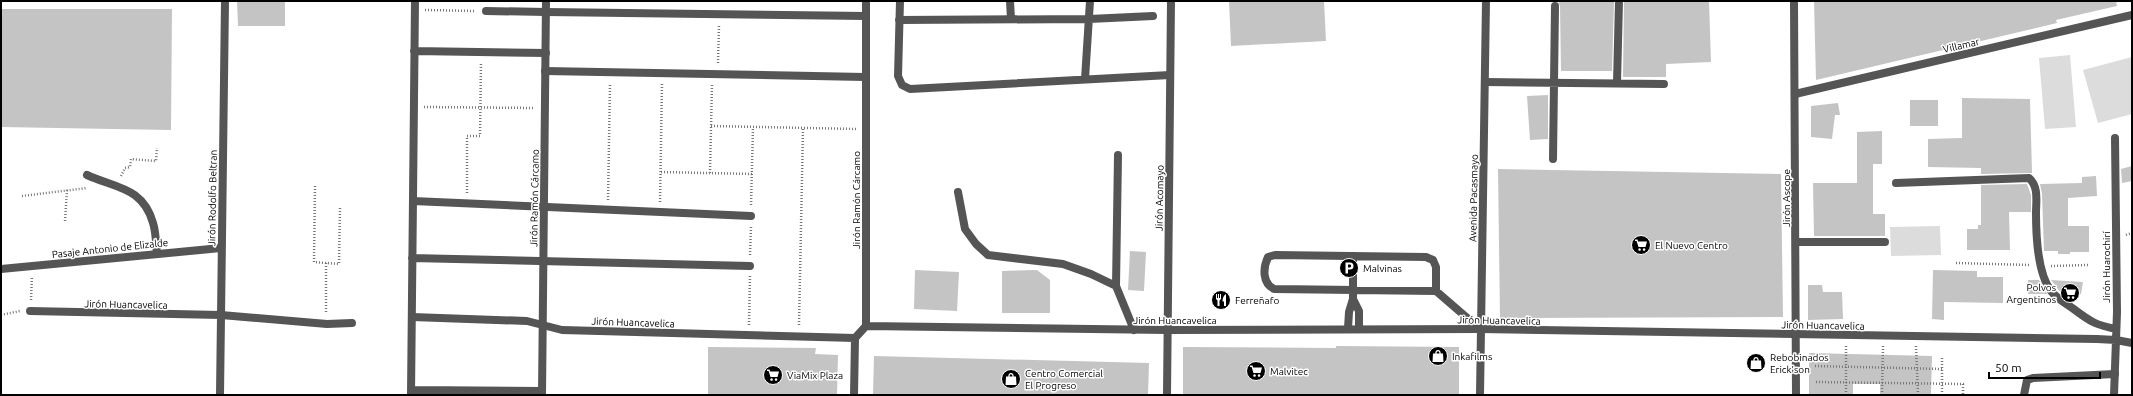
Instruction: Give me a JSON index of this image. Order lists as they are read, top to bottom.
{
  "streets": {
    "street": [
      "Villamar",
      "Jirón Rodolfo Beltran",
      "Jirón Ramón Cárcamo",
      "Jirón Acomayo",
      "Avenida Pacasmayo",
      "Jirón Ascope",
      "Pasaje Antonio de Elizalde",
      "Jirón Huarochirí",
      "Jirón Huancavelica"
    ]
  },
  "crossings": [
    ["Villamar", "Jirón Ascope"],
    ["Jirón Rodolfo Beltran", "Pasaje Antonio de Elizalde"],
    ["Jirón Rodolfo Beltran", "Jirón Huancavelica"],
    ["Jirón Ramón Cárcamo", "Jirón Huancavelica"],
    ["Jirón Acomayo", "Jirón Huancavelica"],
    ["Avenida Pacasmayo", "Jirón Huancavelica"],
    ["Jirón Ascope", "Jirón Huancavelica"],
    ["Jirón Huarochirí", "Jirón Huancavelica"]
  ],
  "places": {
    "supermarket": [
      "El Nuevo Centro",
      "Polvos Argentinos",
      "Malvitec",
      "ViaMix Plaza"
    ],
    "parking": ["Malvinas"],
    "restaurant": ["Ferreñafo"],
    "shop": ["Inkafilms", "Rebobinados Erick'son", "Centro Comercial El Progreso"]
  },
  "scale_bar": "50 m"
}
